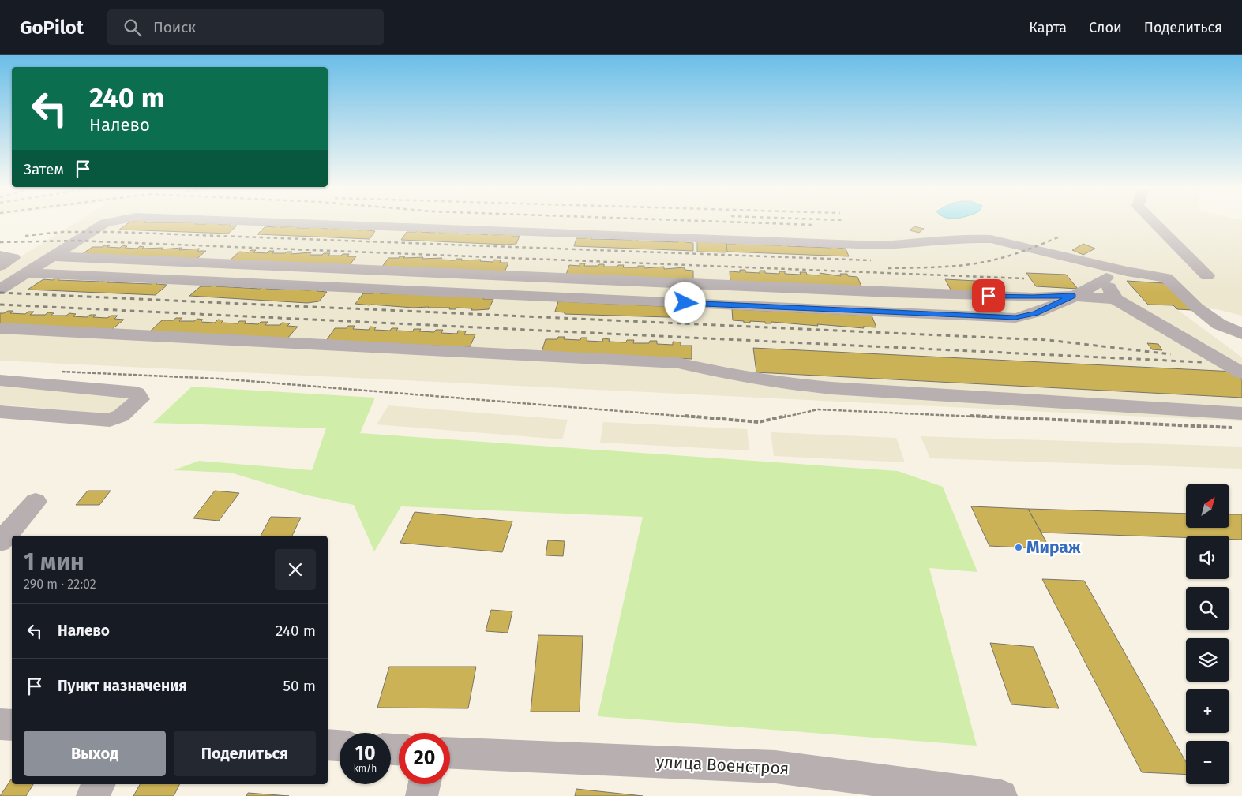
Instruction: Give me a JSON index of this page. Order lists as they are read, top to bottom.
{
  "streets": {
    "street": ["улица Военстроя"]
  },
  "places": ["Мираж"],
  "north": "top right",
  "page": {
    "header": "GoPilot",
    "search": "Поиск",
    "nav": ["Карта", "Слои", "Поделиться"],
    "turn": ["240 m", "Налево"],
    "then": "Затем",
    "map_buttons": ["+", "−"],
    "heading": ["1 мин", "290 m · 22:02"],
    "list": [
      {
        "name": "Налево",
        "value": "240 m"
      },
      {
        "name": "Пункт назначения",
        "value": "50 m"
      }
    ],
    "buttons": ["Выход", "Поделиться"],
    "speed": "10 km/h",
    "limit": "20"
  }
}
